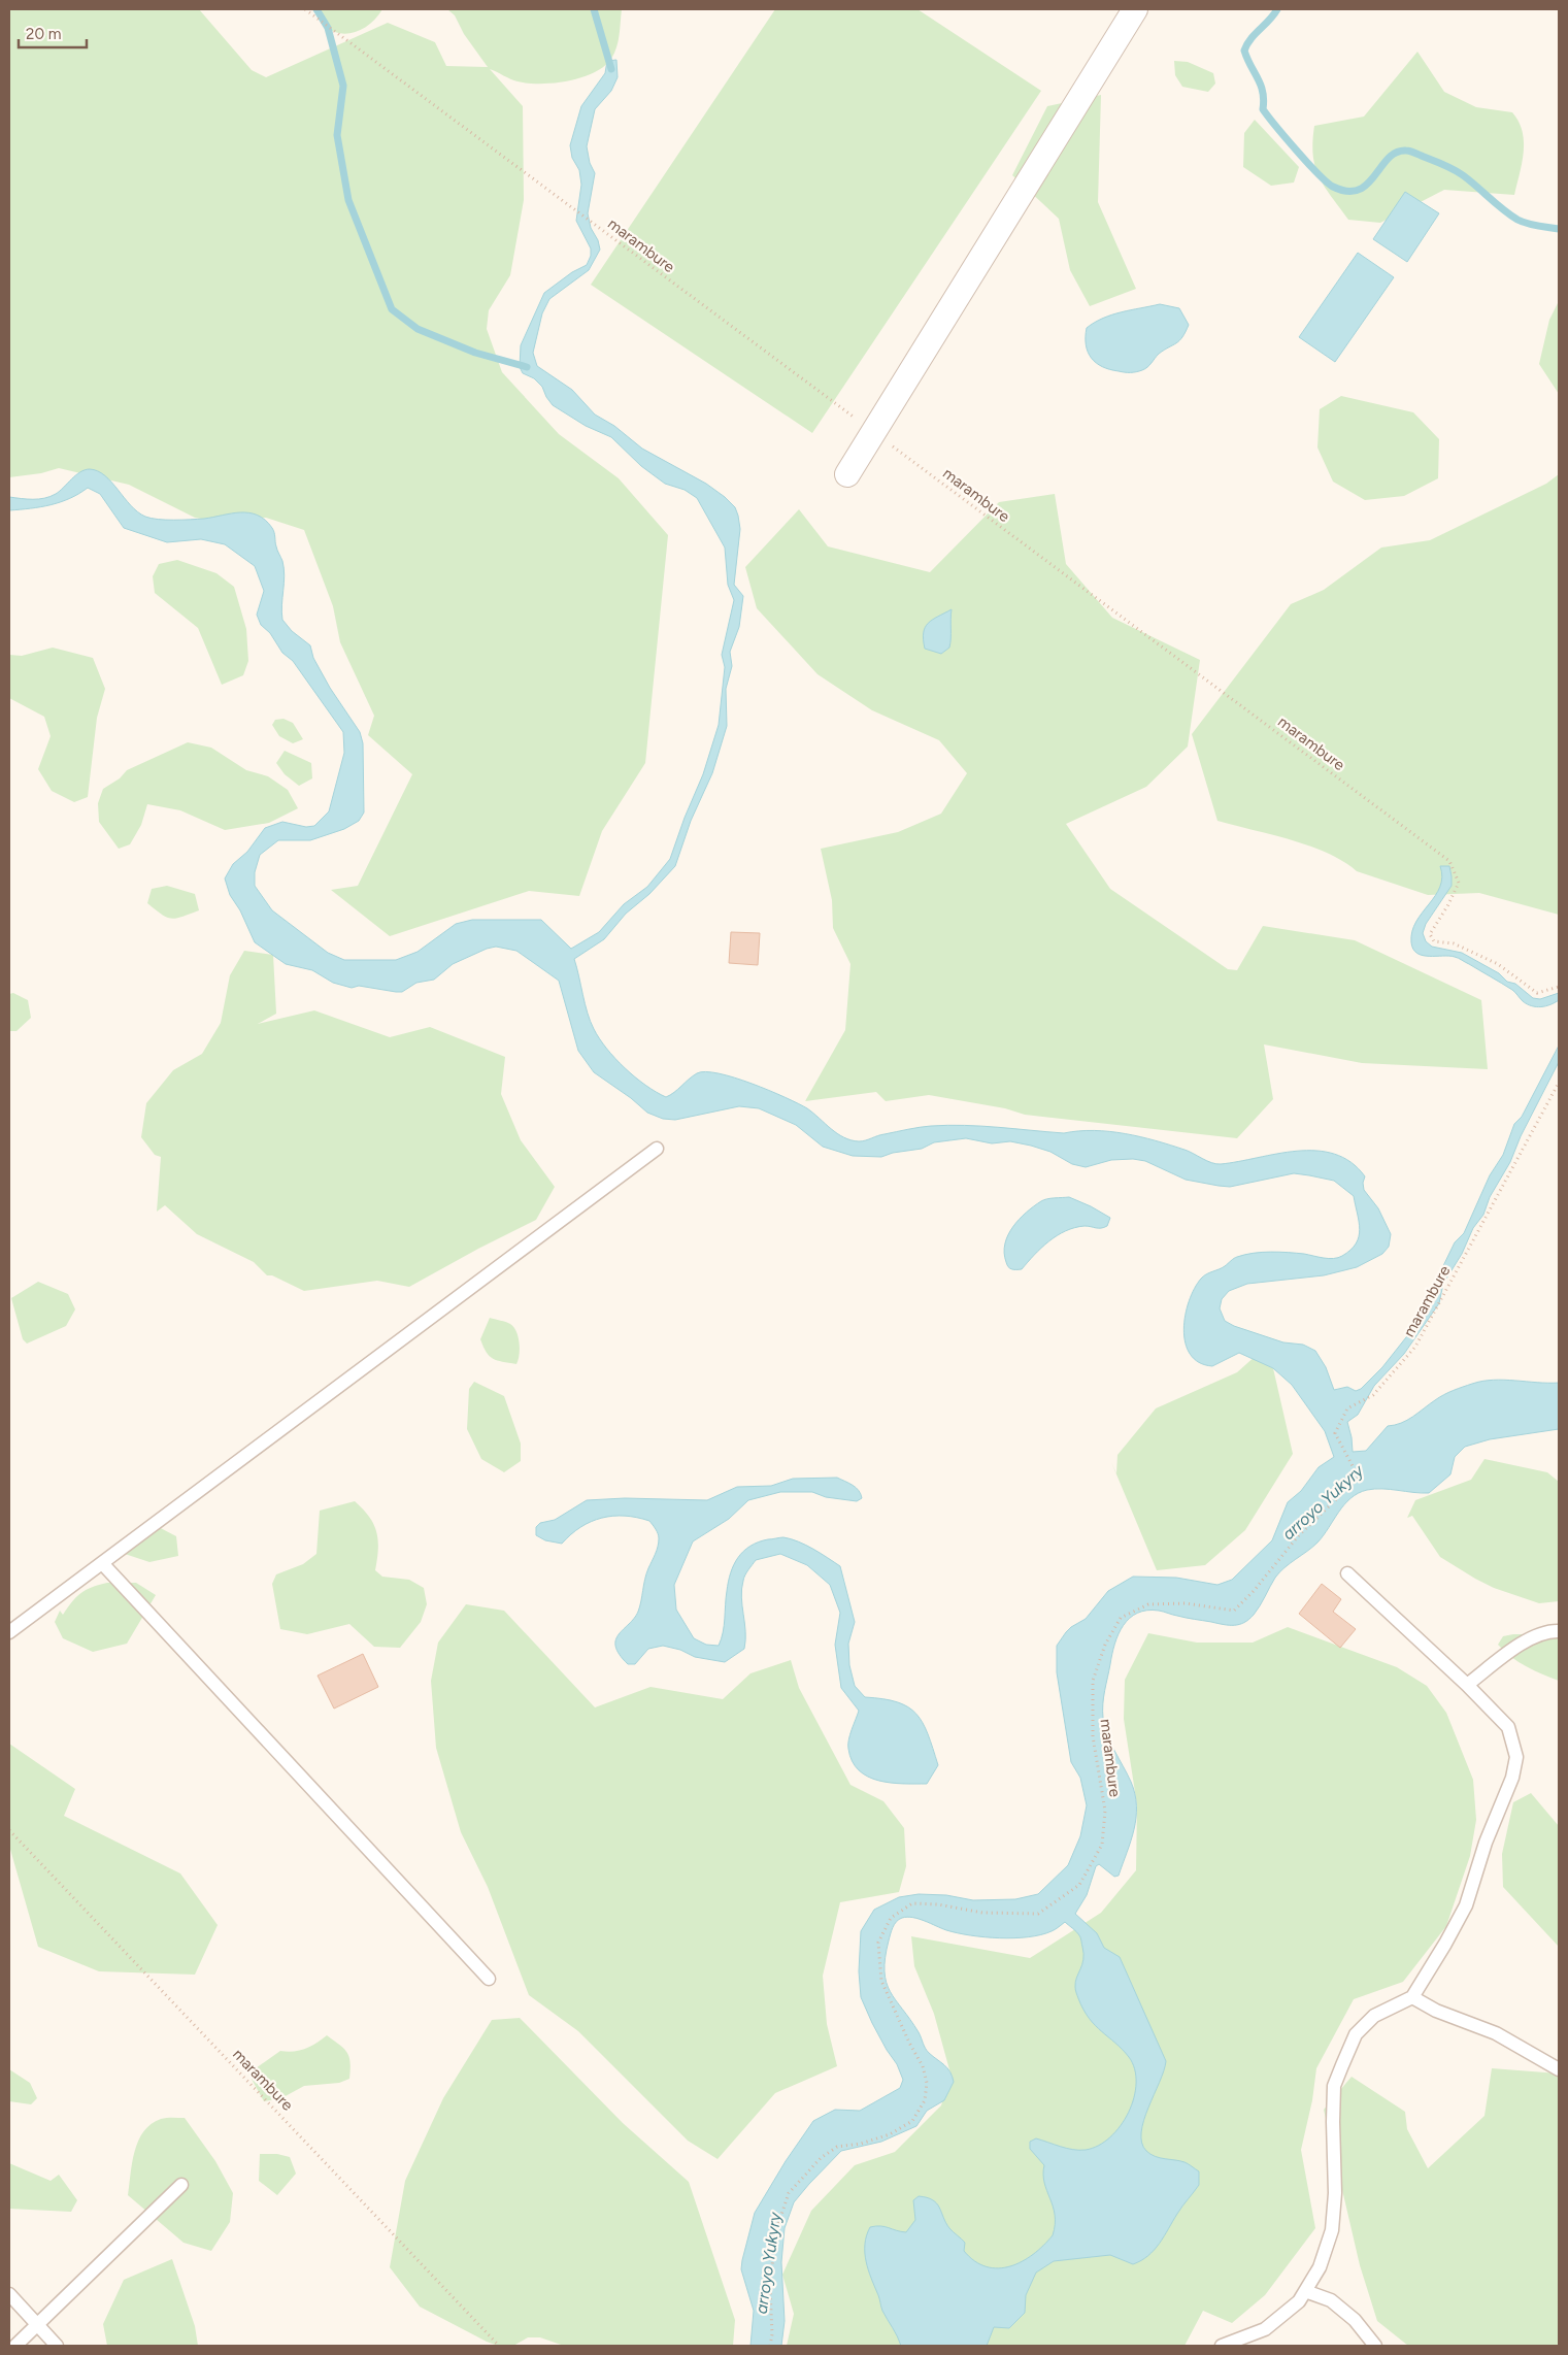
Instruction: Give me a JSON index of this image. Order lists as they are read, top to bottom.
{
  "streets": {
    "path": ["marambure"]
  },
  "water": ["arroyo Yukyry"],
  "scale_bar": "20 m"
}
